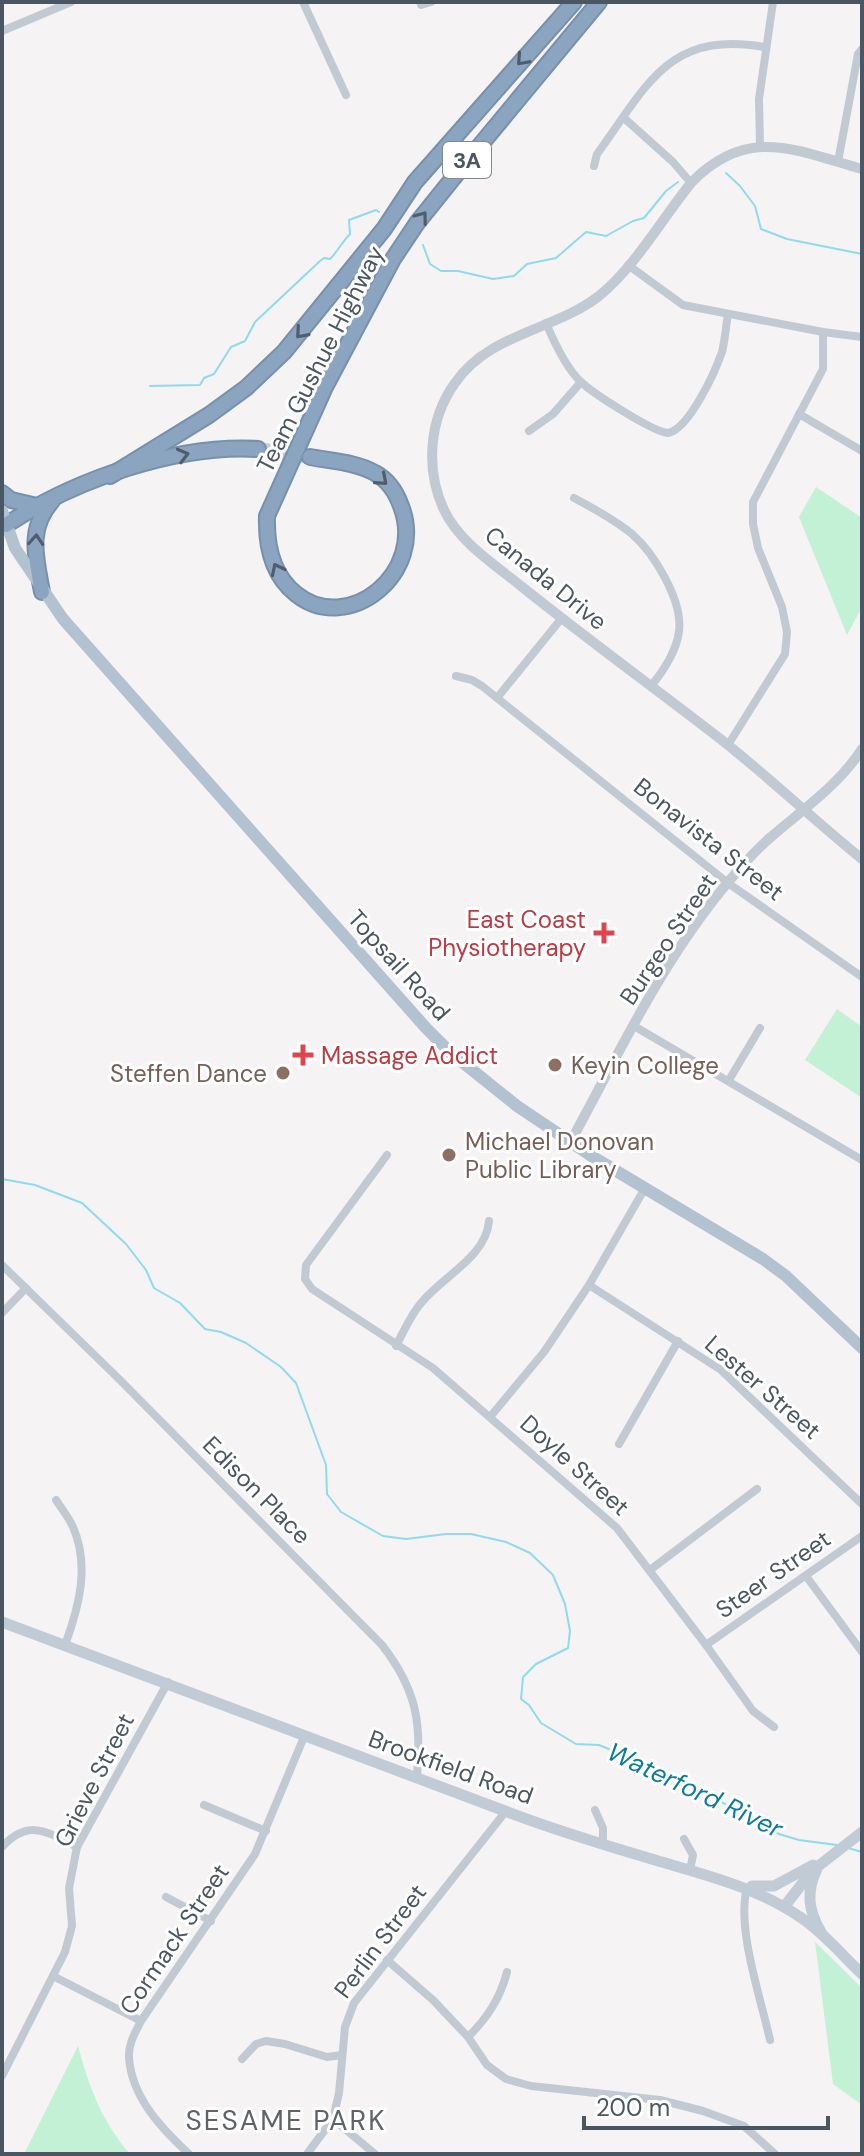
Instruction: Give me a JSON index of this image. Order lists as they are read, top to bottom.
{
  "streets": {
    "highway": ["3A", "Team Gushue Highway"],
    "main road": ["Topsail Road", "Brookfield Road"],
    "street": [
      "Canada Drive",
      "Bonavista Street",
      "Burgeo Street",
      "Lester Street",
      "Doyle Street",
      "Edison Place",
      "Steer Street",
      "Grieve Street",
      "Cormack Street",
      "Perlin Street"
    ]
  },
  "crossings": [
    ["Canada Drive", "Burgeo Street"],
    ["Bonavista Street", "Burgeo Street"],
    ["Burgeo Street", "Topsail Road"],
    ["Doyle Street", "Steer Street"],
    ["Edison Place", "Brookfield Road"],
    ["Brookfield Road", "Grieve Street"],
    ["Brookfield Road", "Cormack Street"],
    ["Brookfield Road", "Perlin Street"]
  ],
  "districts": ["SESAME PARK"],
  "water": ["Waterford River"],
  "places": {
    "health": ["East Coast Physiotherapy", "Massage Addict"],
    "other": ["Keyin College", "Steffen Dance", "Michael Donovan Public Library"]
  },
  "scale_bar": "200 m"
}
